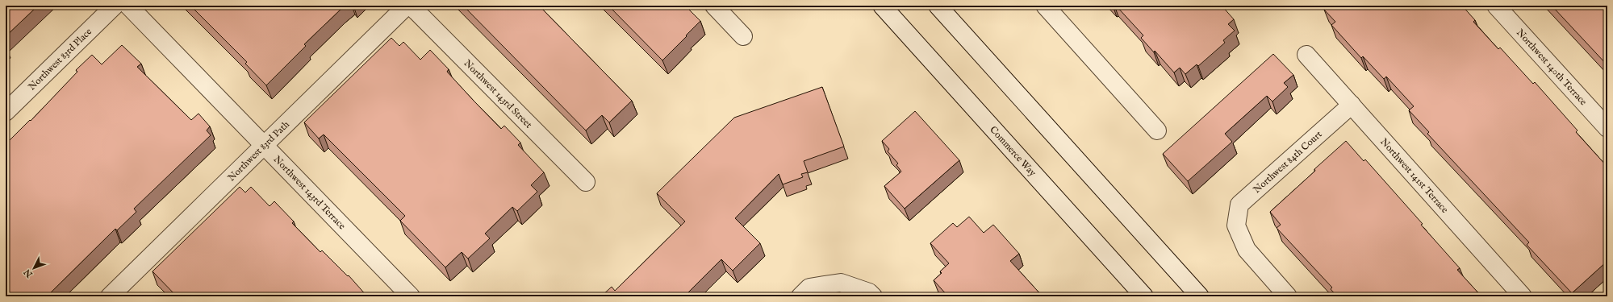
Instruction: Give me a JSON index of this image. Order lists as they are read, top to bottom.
{
  "streets": {
    "street": [
      "Northwest 83rd Place",
      "Northwest 140th Terrace",
      "Northwest 143rd Street",
      "Northwest 83rd Path",
      "Commerce Way",
      "Northwest 84th Court",
      "Northwest 141st Terrace",
      "Northwest 143rd Terrace"
    ]
  },
  "crossings": [
    ["Northwest 83rd Path", "Northwest 143rd Terrace"],
    ["Northwest 84th Court", "Northwest 141st Terrace"]
  ],
  "north": "bottom left"
}
